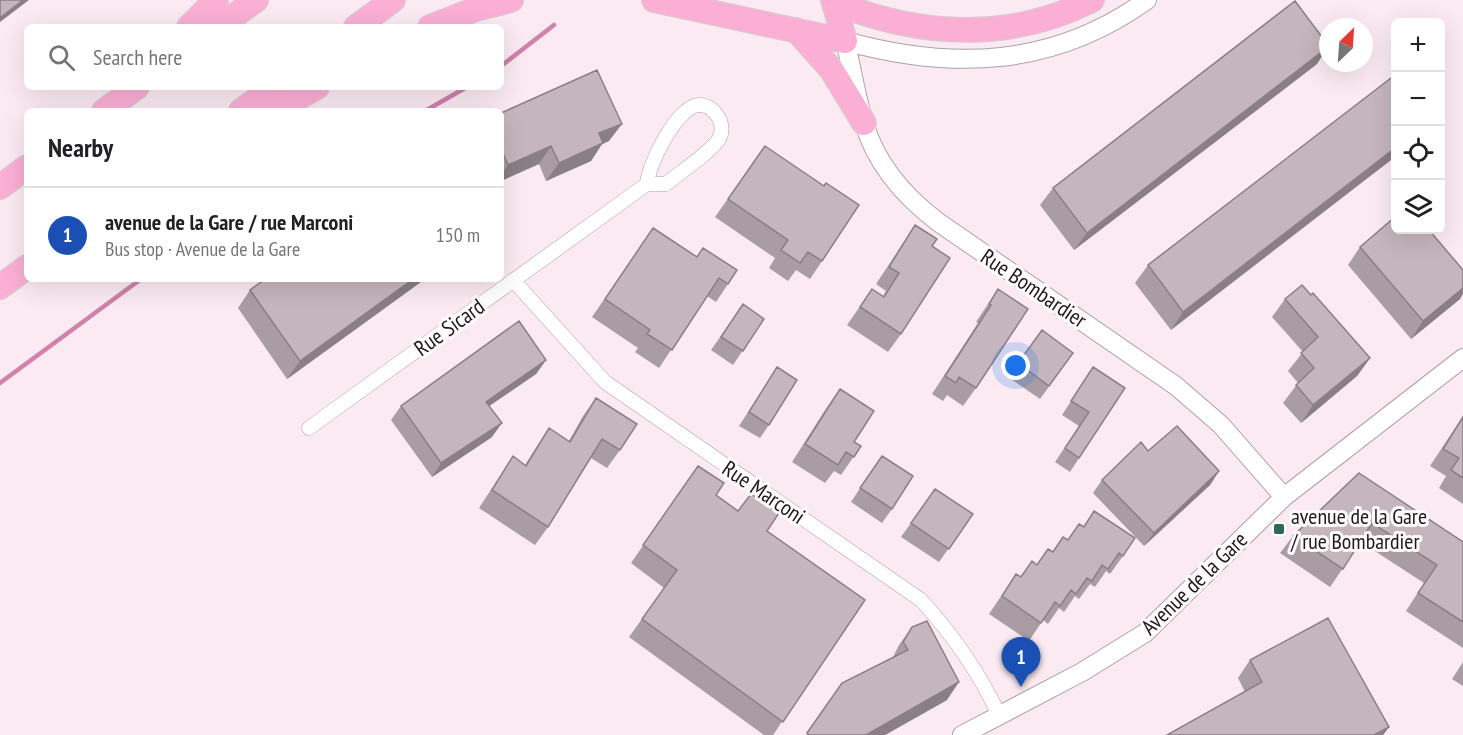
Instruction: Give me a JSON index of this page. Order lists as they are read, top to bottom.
{
  "streets": {
    "street": [
      "Rue Bombardier",
      "Rue Sicard",
      "Rue Marconi",
      "Avenue de la Gare"
    ]
  },
  "crossings": [
    ["Rue Bombardier", "Avenue de la Gare"],
    ["Rue Sicard", "Rue Marconi"],
    ["Rue Marconi", "Avenue de la Gare"]
  ],
  "places": {
    "transit": ["avenue de la Gare / rue Bombardier"]
  },
  "north": "top right",
  "page": {
    "map_buttons": ["+", "−"],
    "search": "Search here",
    "heading": "Nearby",
    "list": [
      {
        "mark": "1",
        "name": "avenue de la Gare / rue Marconi",
        "note": "Bus stop · Avenue de la Gare",
        "value": "150 m"
      }
    ],
    "pins": "1"
  }
}
